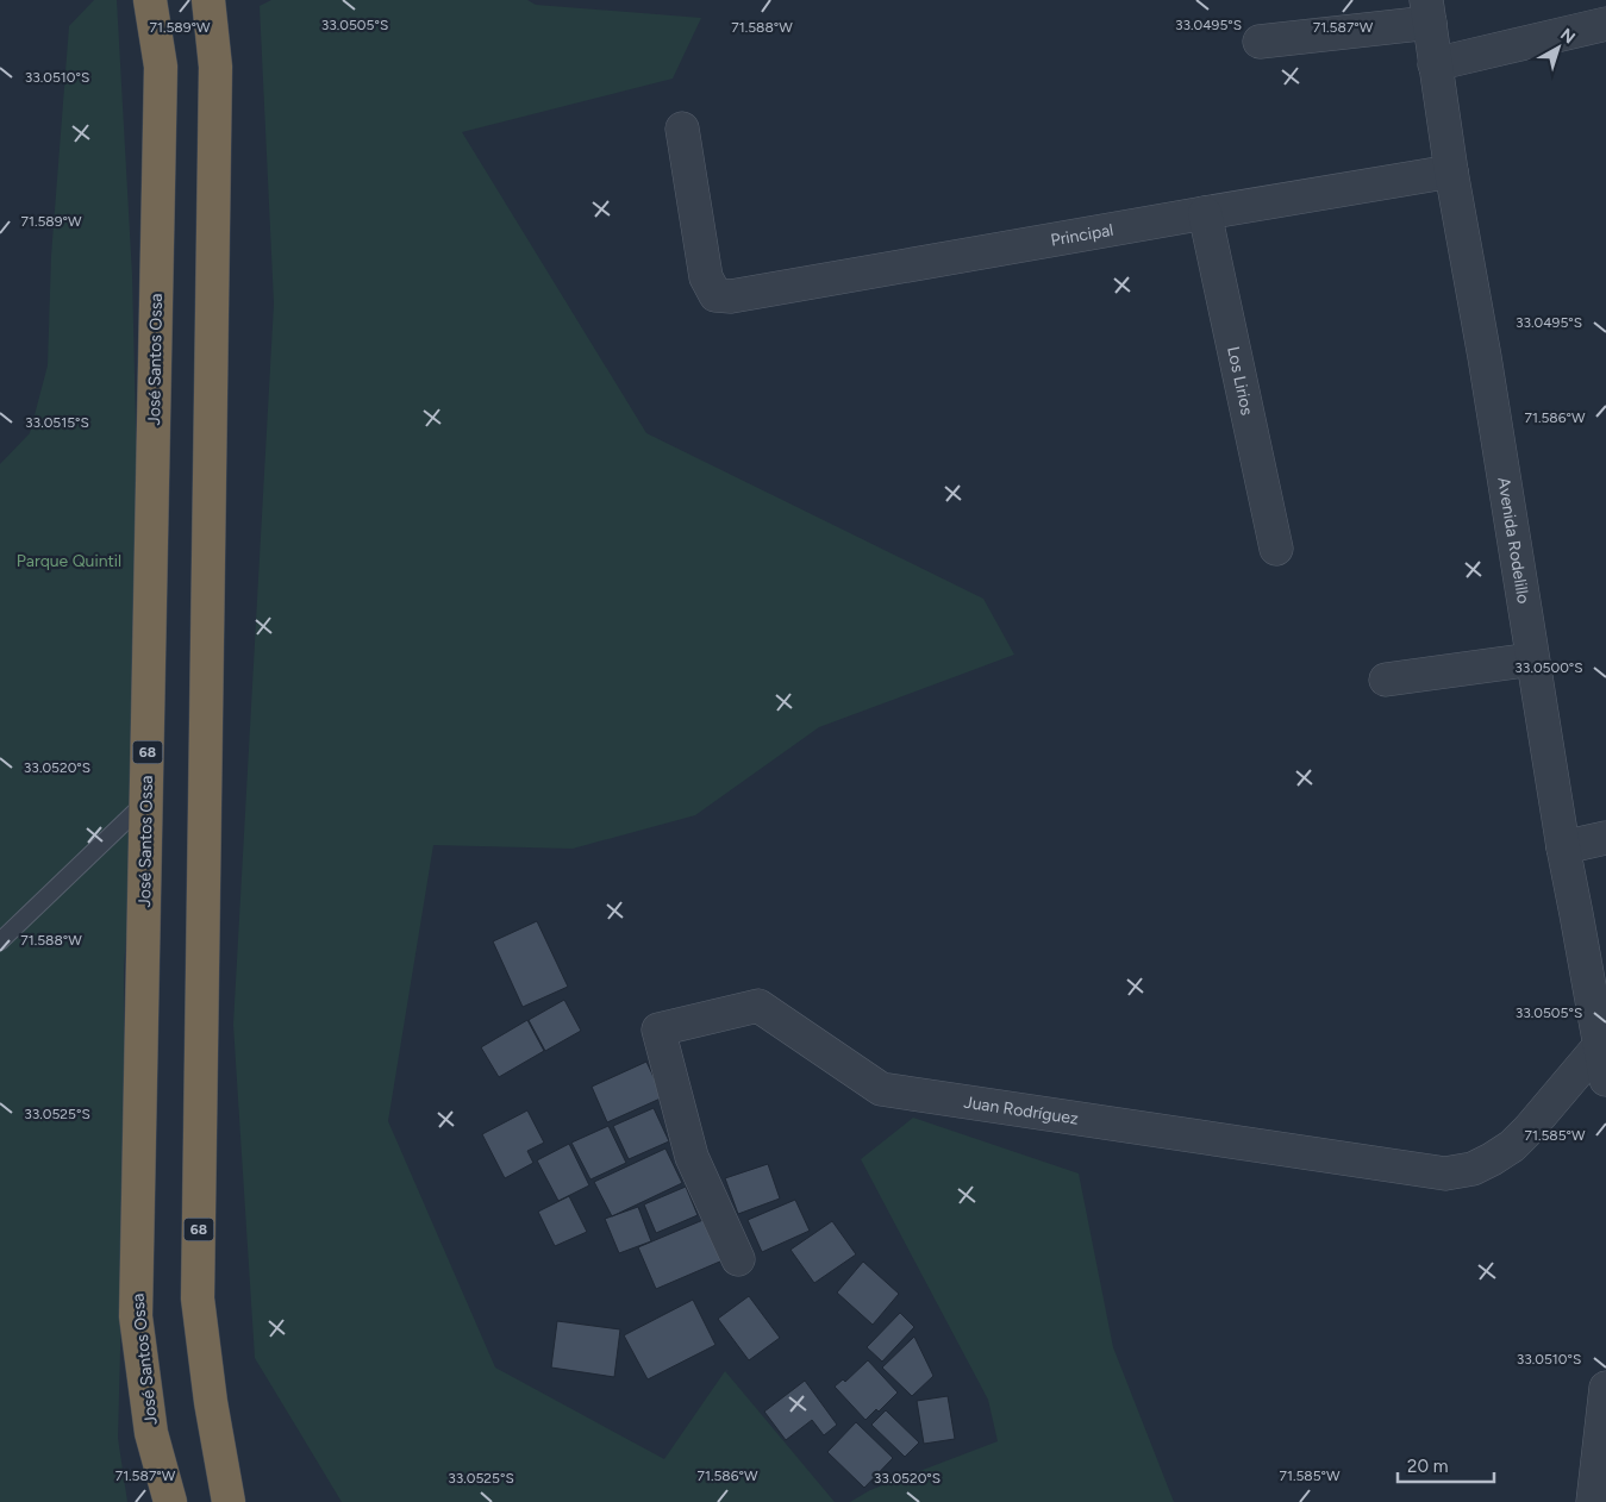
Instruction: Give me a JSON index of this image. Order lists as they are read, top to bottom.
{
  "streets": {
    "highway": ["José Santos Ossa", "68"],
    "street": [
      "Principal",
      "Los Lirios",
      "Avenida Rodelillo",
      "Juan Rodríguez"
    ]
  },
  "crossings": [
    ["Principal", "Los Lirios"],
    ["Principal", "Avenida Rodelillo"],
    ["Avenida Rodelillo", "Juan Rodríguez"]
  ],
  "parks": ["Parque Quintil"],
  "scale_bar": "20 m",
  "north": "top right",
  "coordinates": [
    "33.0505°S",
    "33.0495°S",
    "71.589°W",
    "71.588°W",
    "71.587°W",
    "33.0510°S",
    "71.586°W",
    "33.0515°S",
    "33.0500°S",
    "33.0520°S",
    "33.0525°S",
    "71.585°W"
  ]
}
